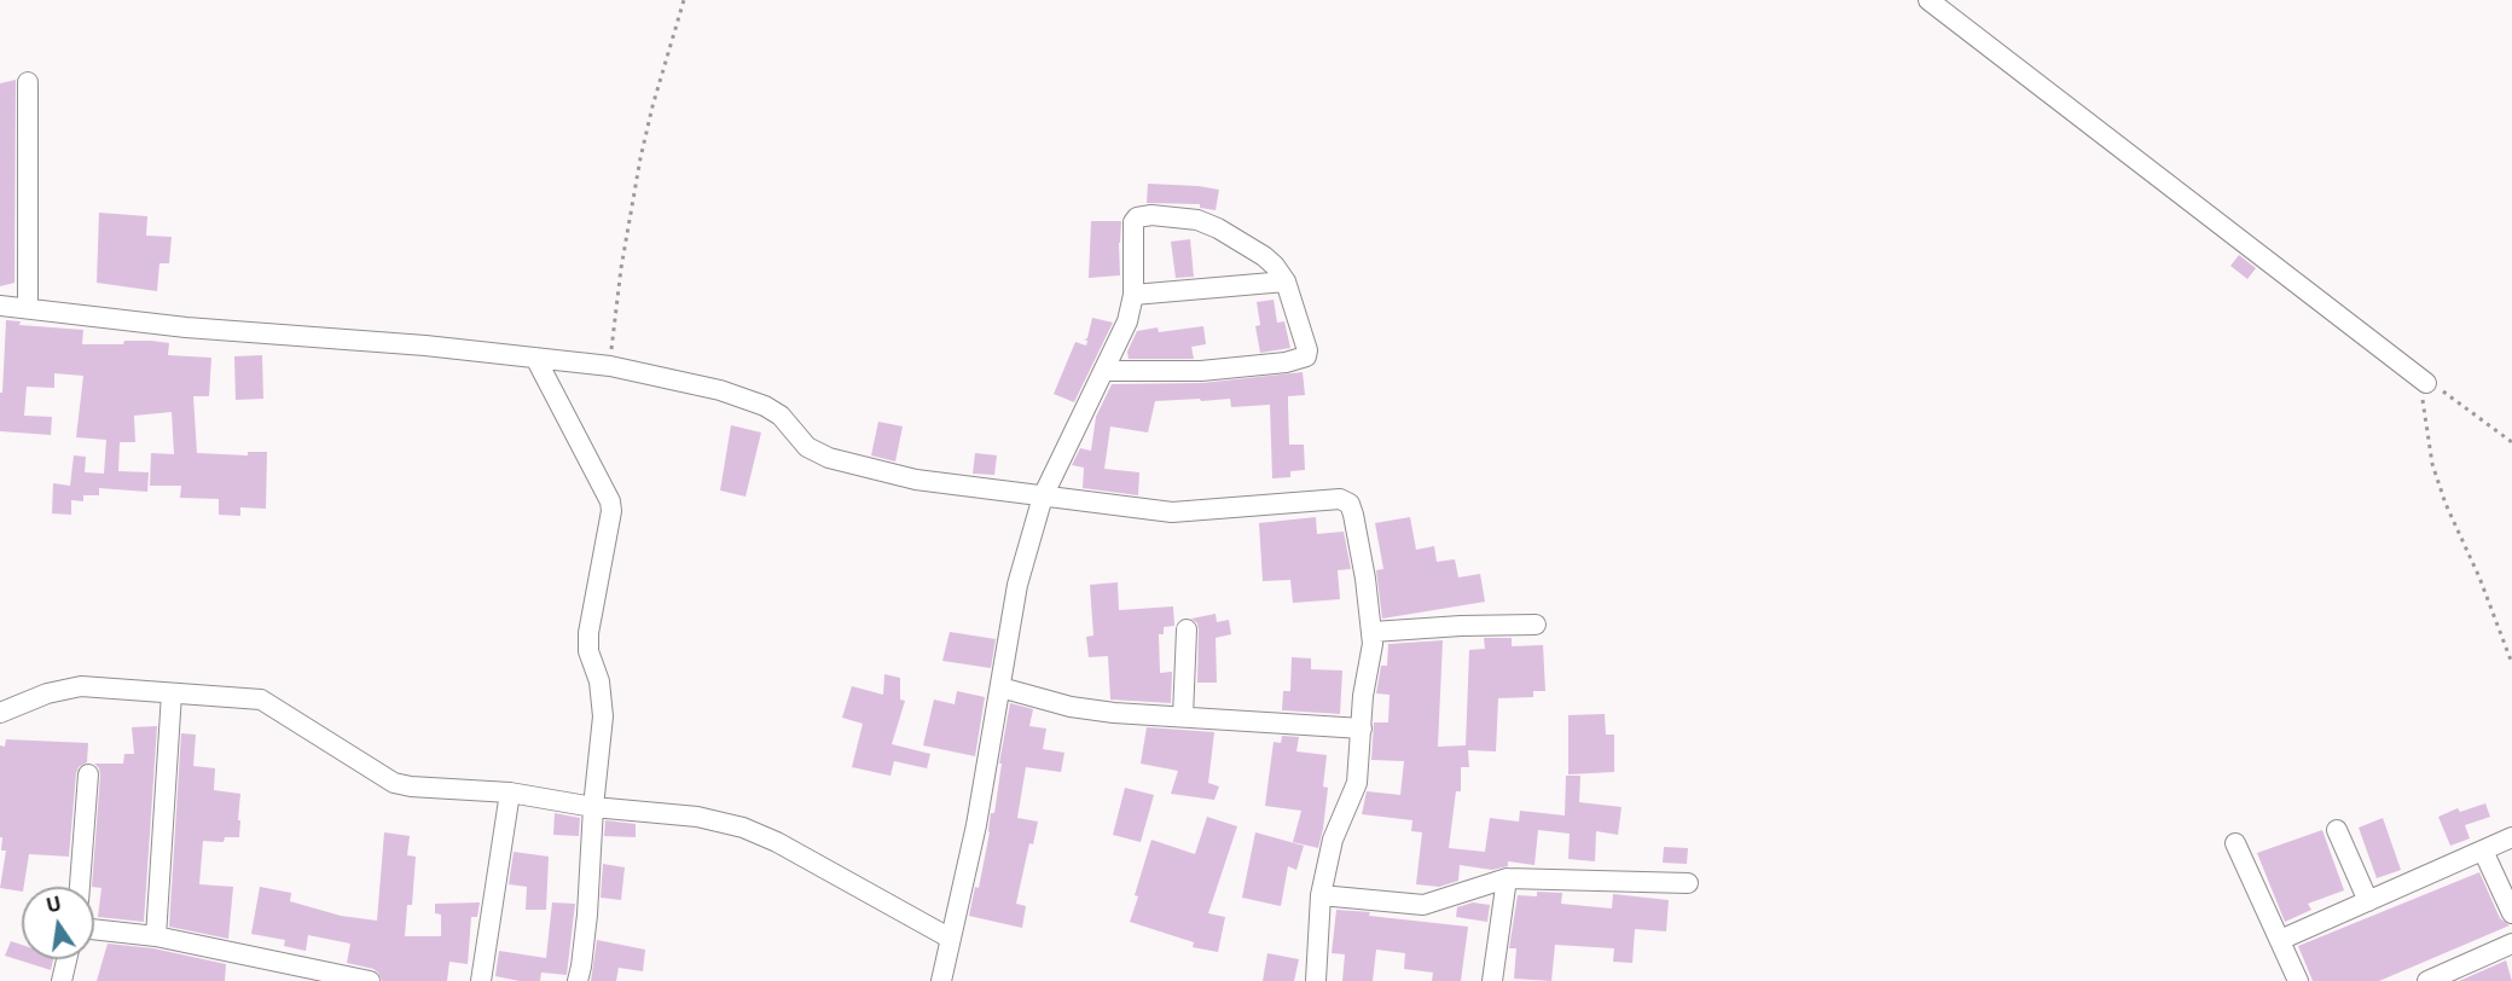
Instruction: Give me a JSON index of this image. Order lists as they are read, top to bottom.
{
  "north": "top"
}
